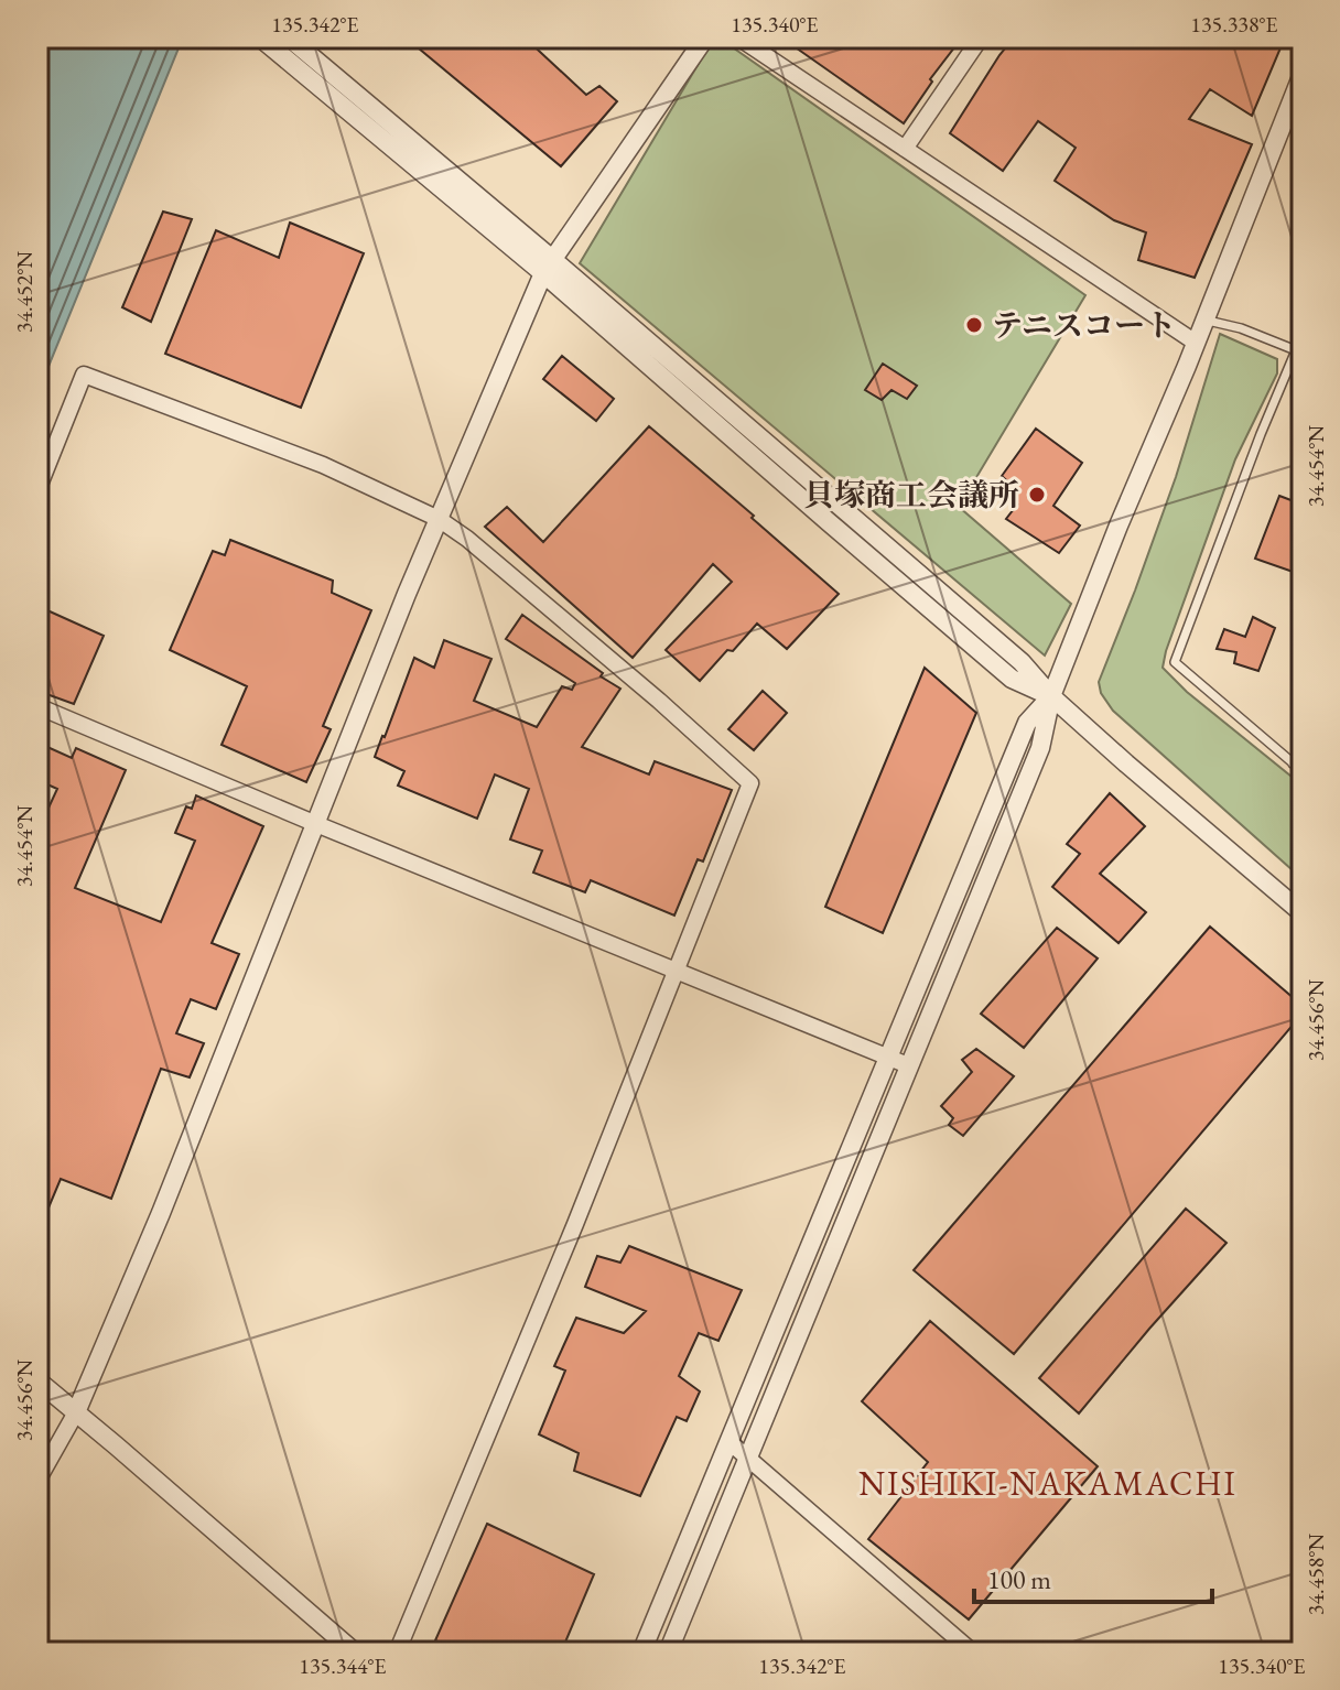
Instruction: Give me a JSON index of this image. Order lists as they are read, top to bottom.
{
  "districts": ["NISHIKI-NAKAMACHI"],
  "places": ["テニスコート", "貝塚商工会議所"],
  "scale_bar": "100 m",
  "coordinates": [
    "135.342°E",
    "135.340°E",
    "135.338°E",
    "34.452°N",
    "34.454°N",
    "34.456°N",
    "34.458°N",
    "135.344°E"
  ]
}
